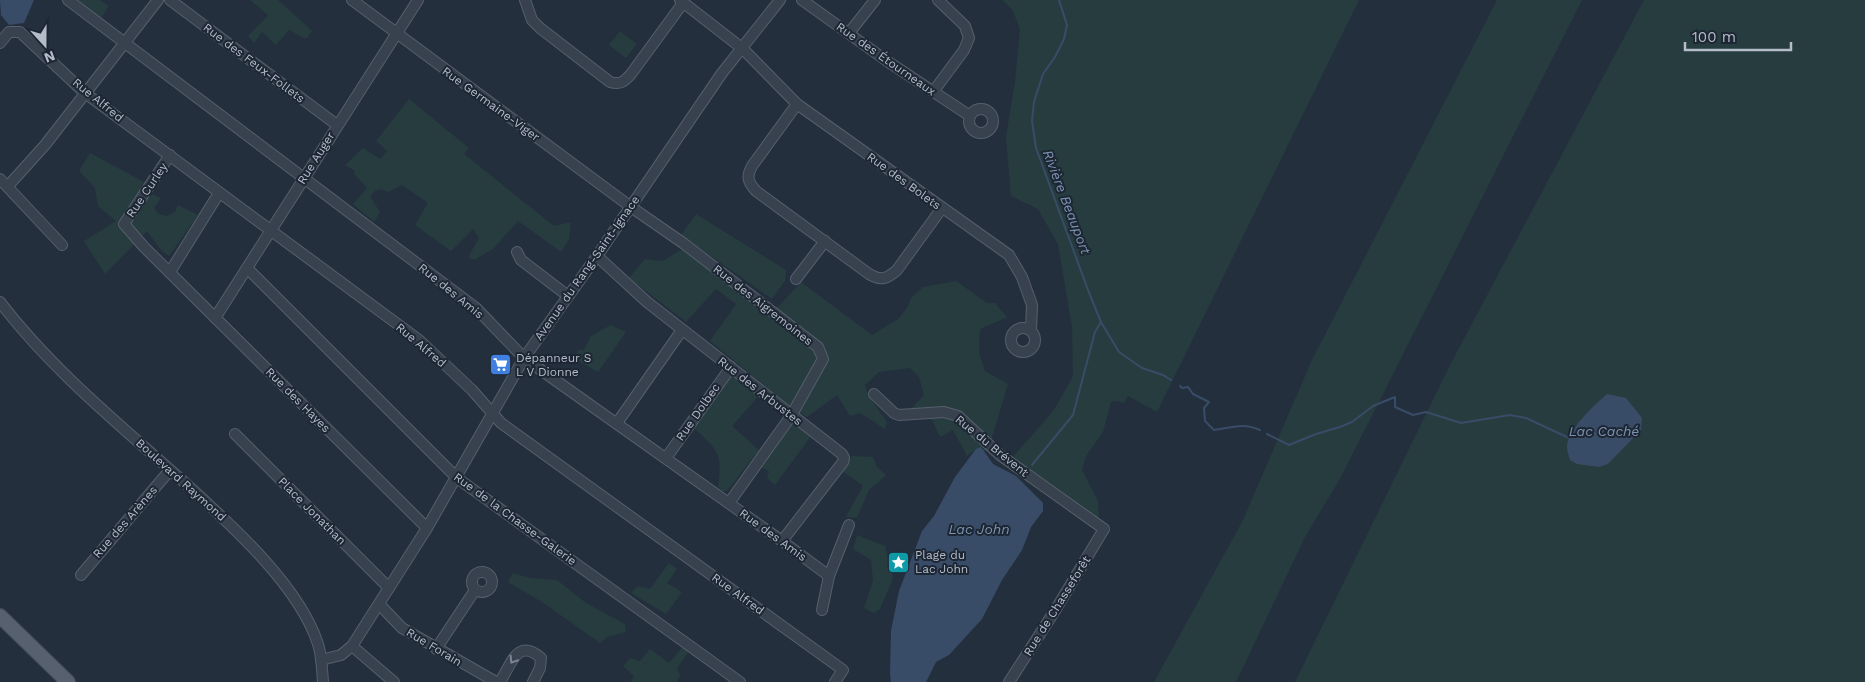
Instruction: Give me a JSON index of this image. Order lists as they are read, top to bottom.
{
  "streets": {
    "street": [
      "Rue des Étourneaux",
      "Rue des Feux-Follets",
      "Rue Alfred",
      "Rue Germaine-Viger",
      "Rue Auger",
      "Rue des Bolets",
      "Rue Curley",
      "Avenue du Rang-Saint-Ignace",
      "Rue des Amis",
      "Rue des Aigremoines",
      "Rue des Arbustes",
      "Rue des Hayes",
      "Rue Dolbec",
      "Rue du Brévent",
      "Boulevard Raymond",
      "Place Jonathan",
      "Rue de la Chasse-Galerie",
      "Rue des Arènes",
      "Rue de Chasseforêt",
      "Rue Forain"
    ]
  },
  "crossings": [
    ["Rue des Feux-Follets", "Rue Auger"],
    ["Rue Alfred", "Rue Auger"],
    ["Rue Alfred", "Rue Curley"],
    ["Rue Alfred", "Avenue du Rang-Saint-Ignace"],
    ["Rue Germaine-Viger", "Rue Auger"],
    ["Rue Germaine-Viger", "Avenue du Rang-Saint-Ignace"],
    ["Rue Germaine-Viger", "Rue des Aigremoines"],
    ["Rue Auger", "Rue des Amis"],
    ["Rue Auger", "Rue des Hayes"],
    ["Rue Auger", "Rue de la Chasse-Galerie"],
    ["Rue des Bolets", "Avenue du Rang-Saint-Ignace"],
    ["Rue Curley", "Rue des Hayes"],
    ["Avenue du Rang-Saint-Ignace", "Rue des Amis"],
    ["Avenue du Rang-Saint-Ignace", "Rue des Aigremoines"],
    ["Avenue du Rang-Saint-Ignace", "Rue des Arbustes"],
    ["Avenue du Rang-Saint-Ignace", "Rue des Hayes"],
    ["Avenue du Rang-Saint-Ignace", "Boulevard Raymond"],
    ["Avenue du Rang-Saint-Ignace", "Place Jonathan"],
    ["Avenue du Rang-Saint-Ignace", "Rue de la Chasse-Galerie"],
    ["Avenue du Rang-Saint-Ignace", "Rue Forain"],
    ["Rue des Amis", "Rue des Aigremoines"],
    ["Rue des Amis", "Rue des Arbustes"],
    ["Rue des Amis", "Rue Dolbec"],
    ["Rue des Aigremoines", "Rue des Arbustes"],
    ["Rue des Arbustes", "Rue Dolbec"],
    ["Rue du Brévent", "Rue de Chasseforêt"],
    ["Boulevard Raymond", "Rue des Arènes"]
  ],
  "water": ["Rivière Beauport", "Lac Caché", "Lac John"],
  "places": {
    "supermarket": ["Dépanneur S L V Dionne"],
    "place": ["Plage du Lac John"]
  },
  "scale_bar": "100 m",
  "north": "bottom"
}
